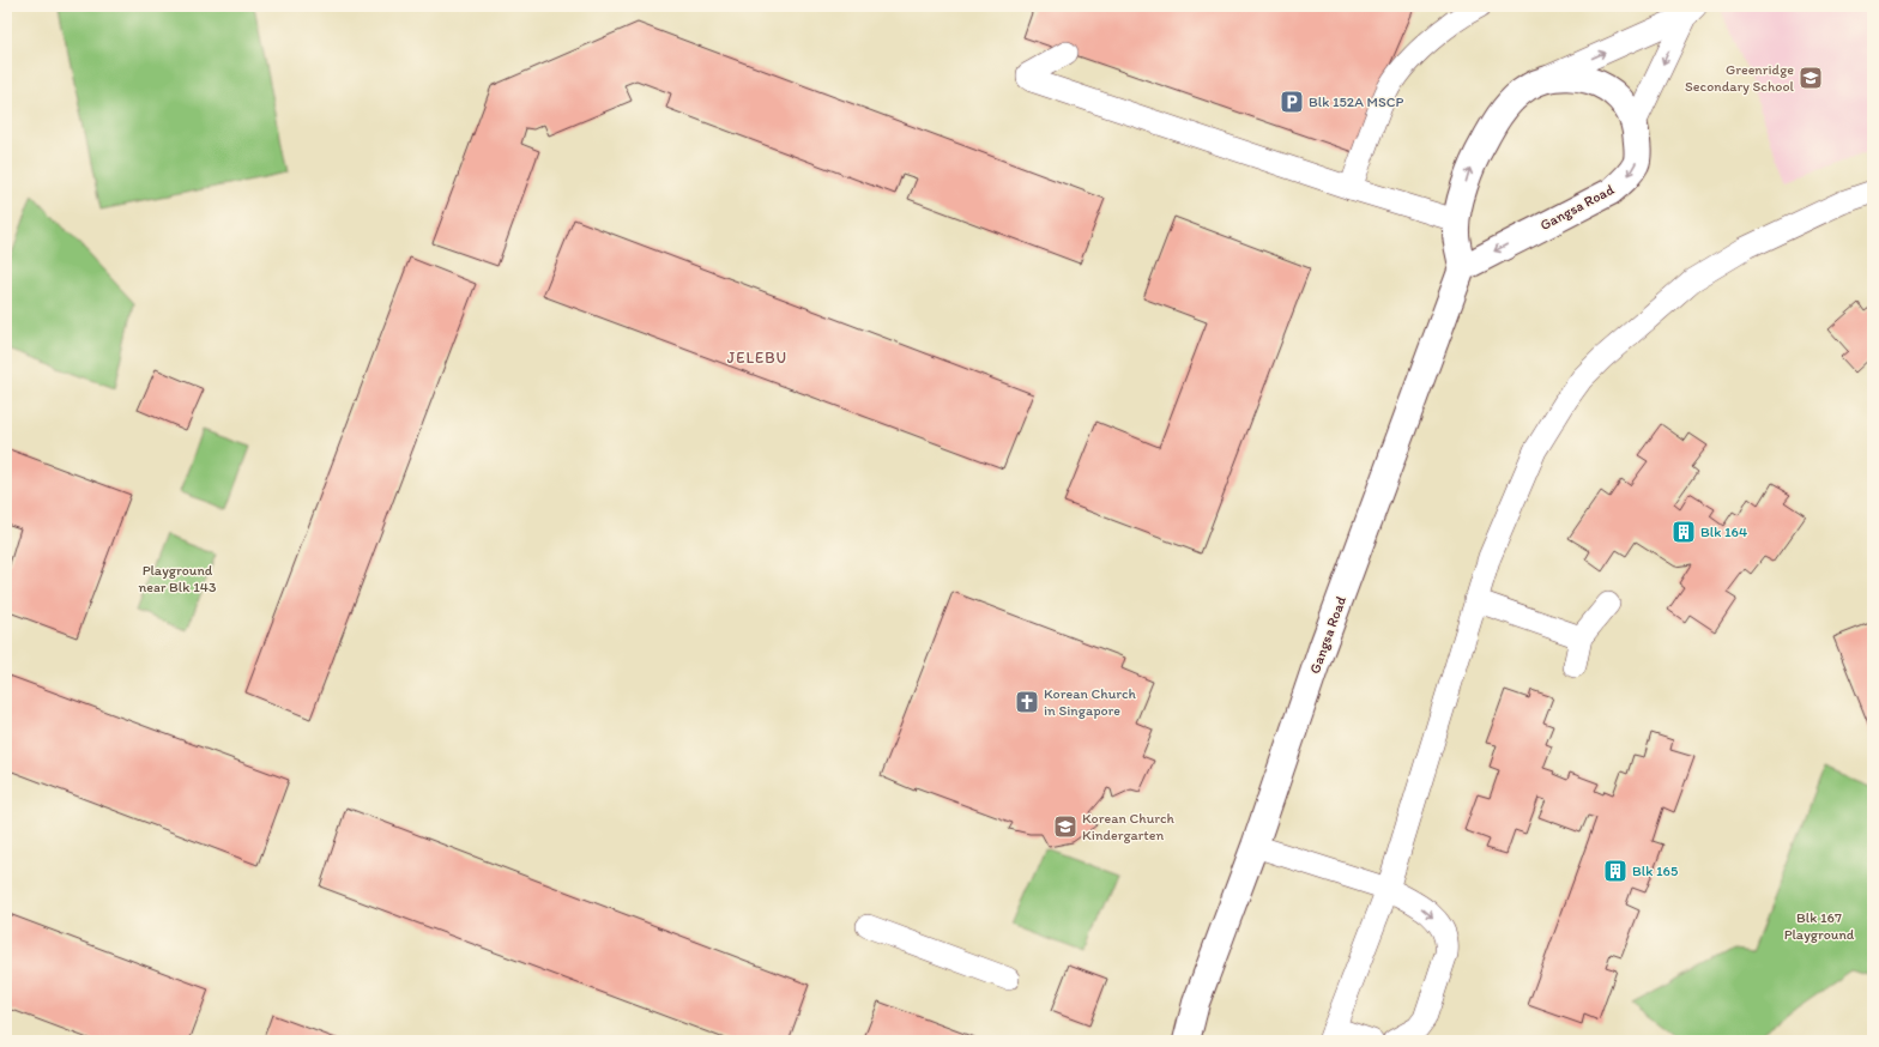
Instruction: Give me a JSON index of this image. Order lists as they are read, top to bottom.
{
  "streets": {
    "street": ["Gangsa Road"]
  },
  "districts": ["JELEBU"],
  "parks": ["Playground near Blk 143", "Blk 167 Playground"],
  "places": {
    "school or university": ["Greenridge Secondary School", "Korean Church Kindergarten"],
    "parking": ["Blk 152A MSCP"],
    "building": ["Blk 164", "Blk 165"],
    "church": ["Korean Church in Singapore"]
  }
}
